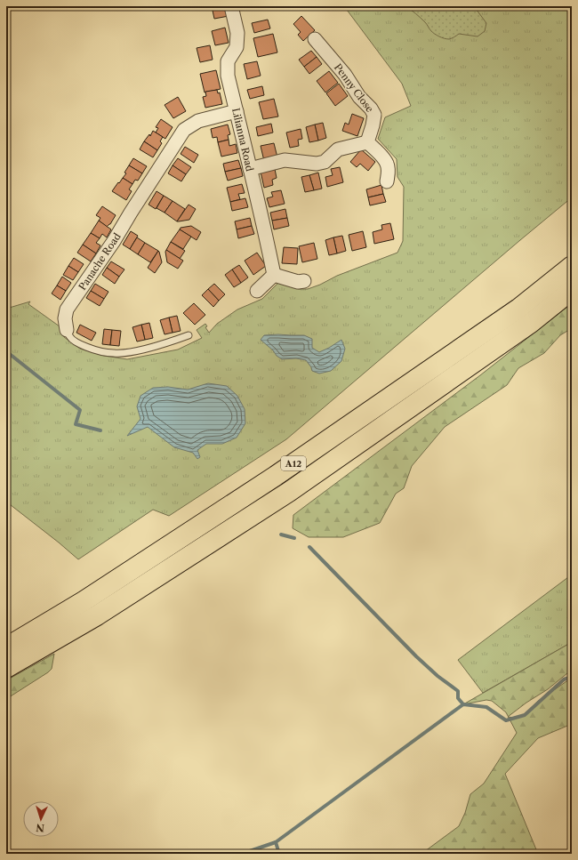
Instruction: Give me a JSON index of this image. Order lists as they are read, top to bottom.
{
  "streets": {
    "highway": ["A12"],
    "street": ["Penny Close", "Lilianna Road", "Panache Road"]
  },
  "crossings": [
    ["Lilianna Road", "Panache Road"]
  ],
  "north": "bottom"
}
